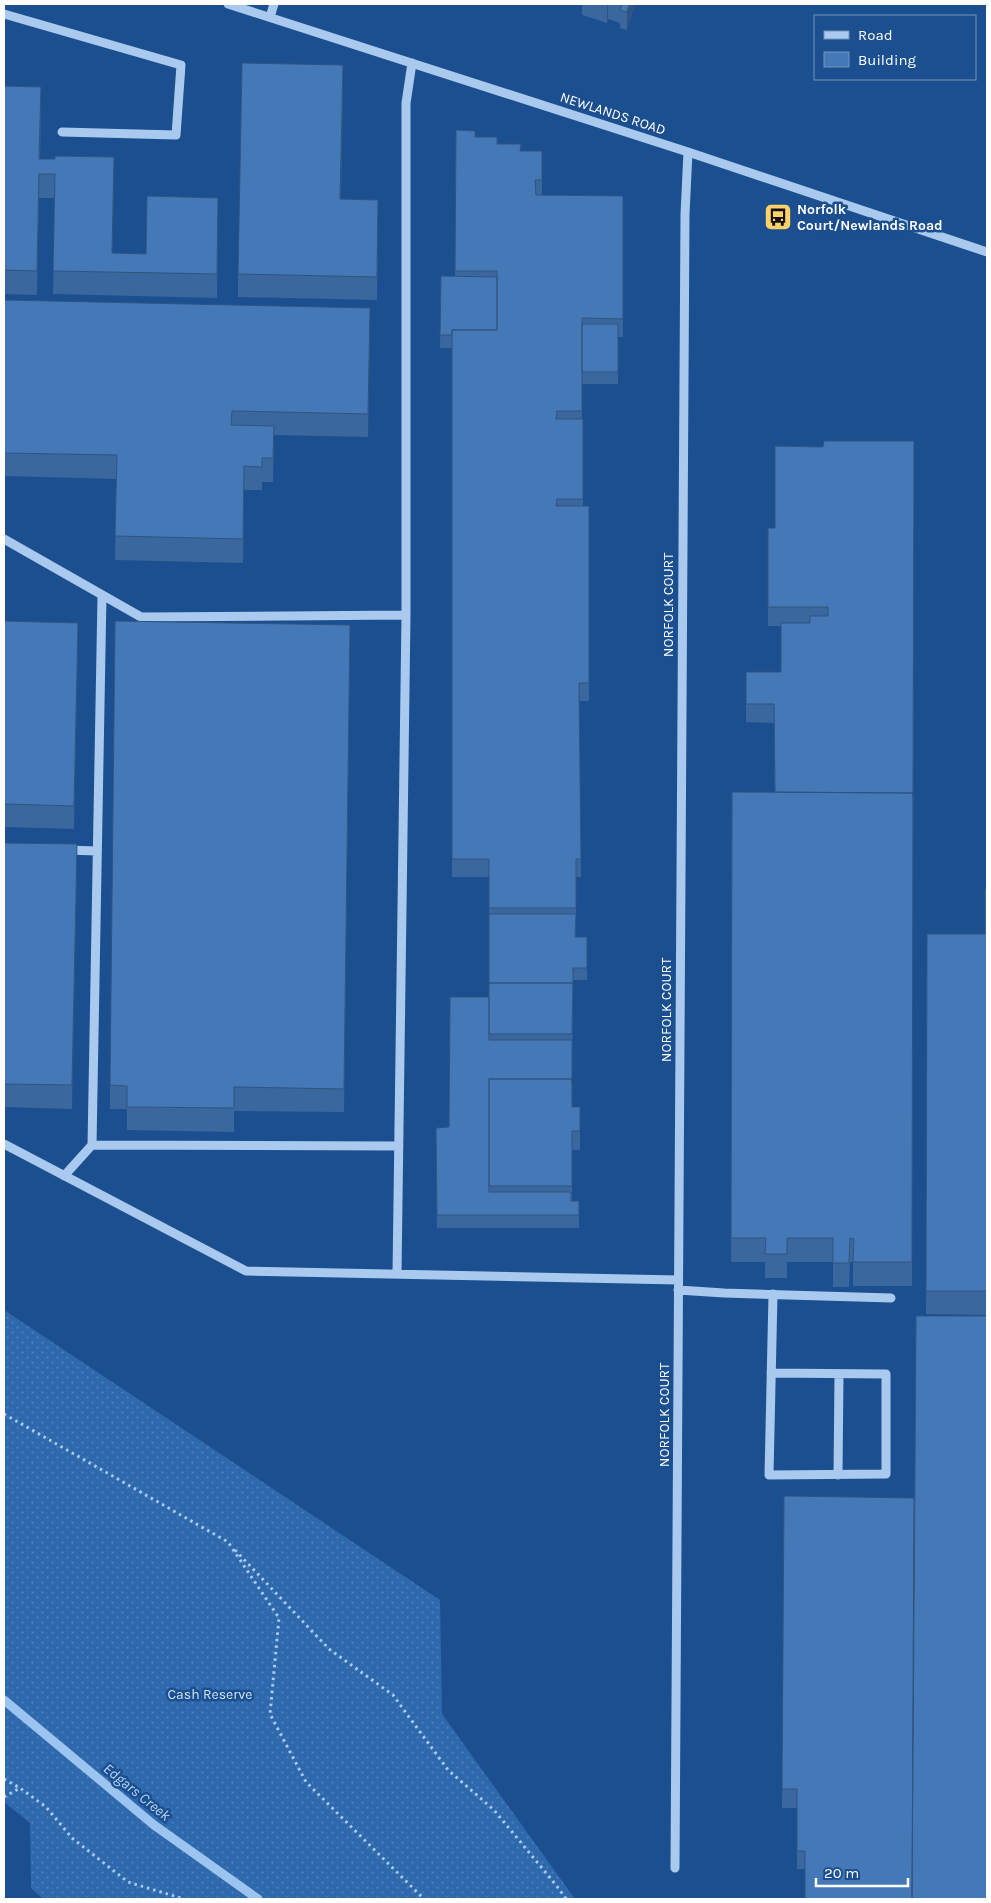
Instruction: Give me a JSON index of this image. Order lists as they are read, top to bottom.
{
  "streets": {
    "street": ["NEWLANDS ROAD", "NORFOLK COURT"]
  },
  "crossings": [
    ["NEWLANDS ROAD", "NORFOLK COURT"]
  ],
  "water": ["Edgars Creek"],
  "parks": ["Cash Reserve"],
  "places": {
    "bus stop": ["Norfolk Court/Newlands Road"]
  },
  "legend": ["Road", "Building"],
  "scale_bar": "20 m"
}
